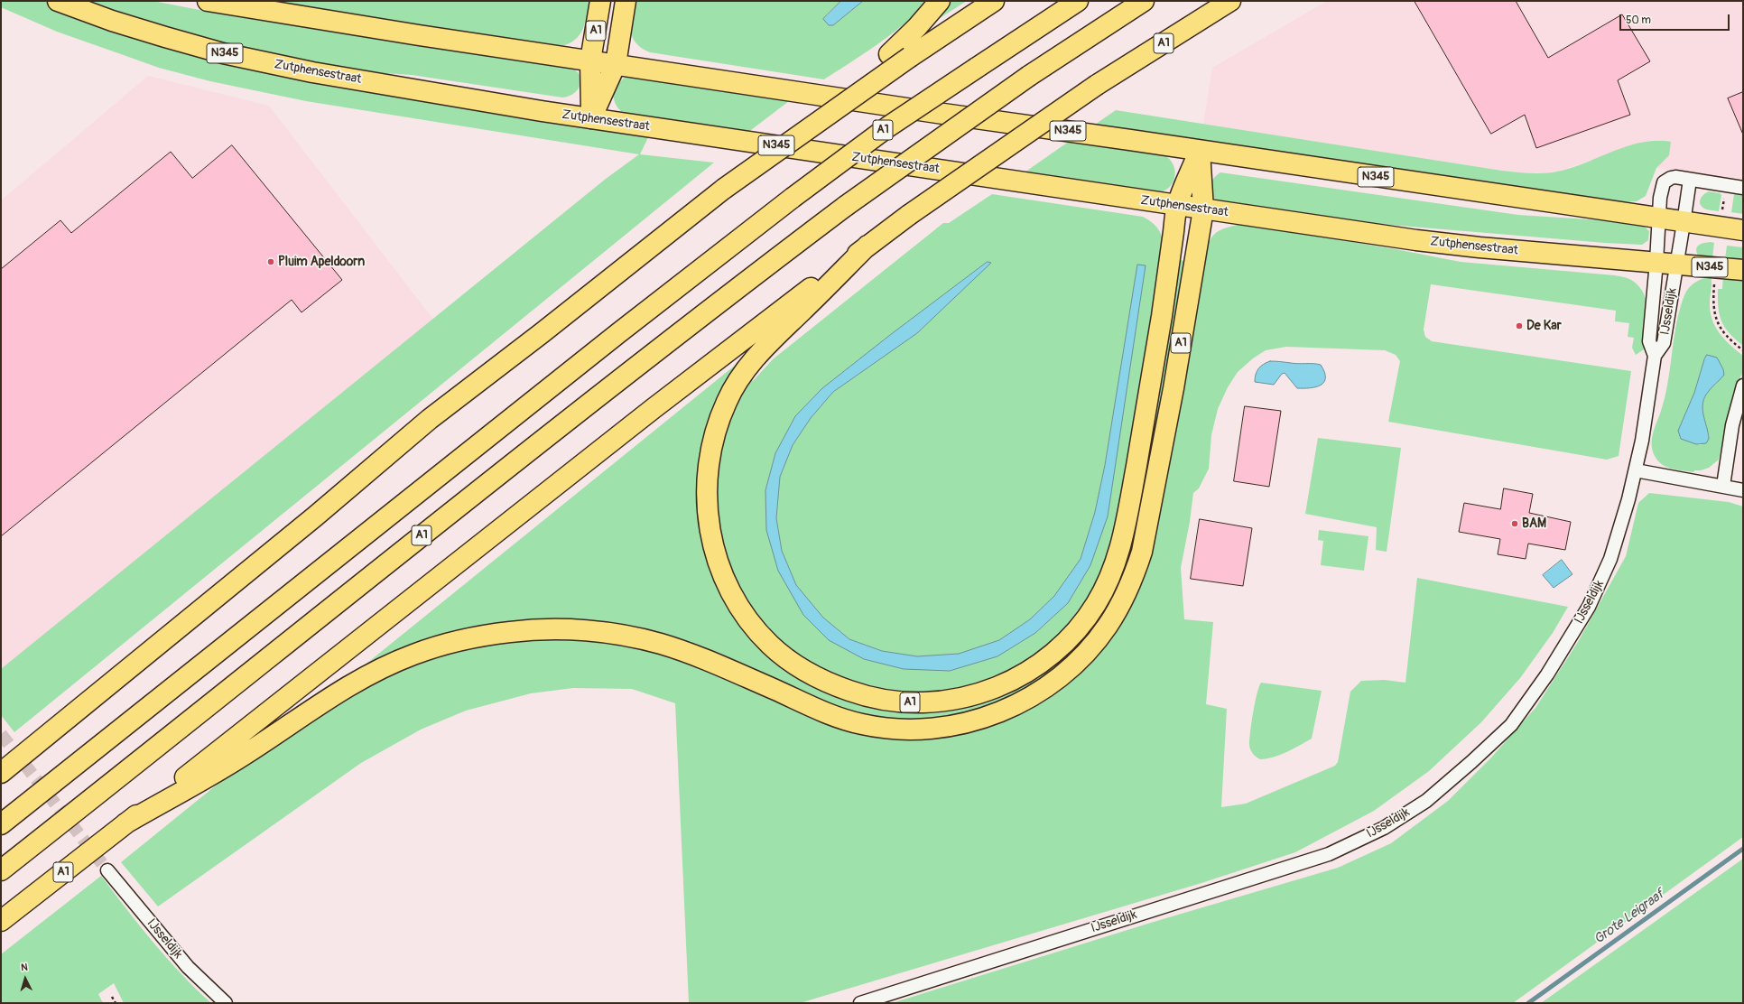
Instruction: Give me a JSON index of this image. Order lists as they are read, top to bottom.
{
  "streets": {
    "main road": ["A1", "N345", "Zutphensestraat"],
    "street": ["IJsseldijk"]
  },
  "crossings": [
    ["A1", "N345"],
    ["A1", "Zutphensestraat"],
    ["N345", "IJsseldijk"],
    ["Zutphensestraat", "IJsseldijk"]
  ],
  "water": ["Grote Leigraaf"],
  "places": ["Pluim Apeldoorn", "De Kar", "BAM"],
  "scale_bar": "50 m",
  "north": "top"
}
